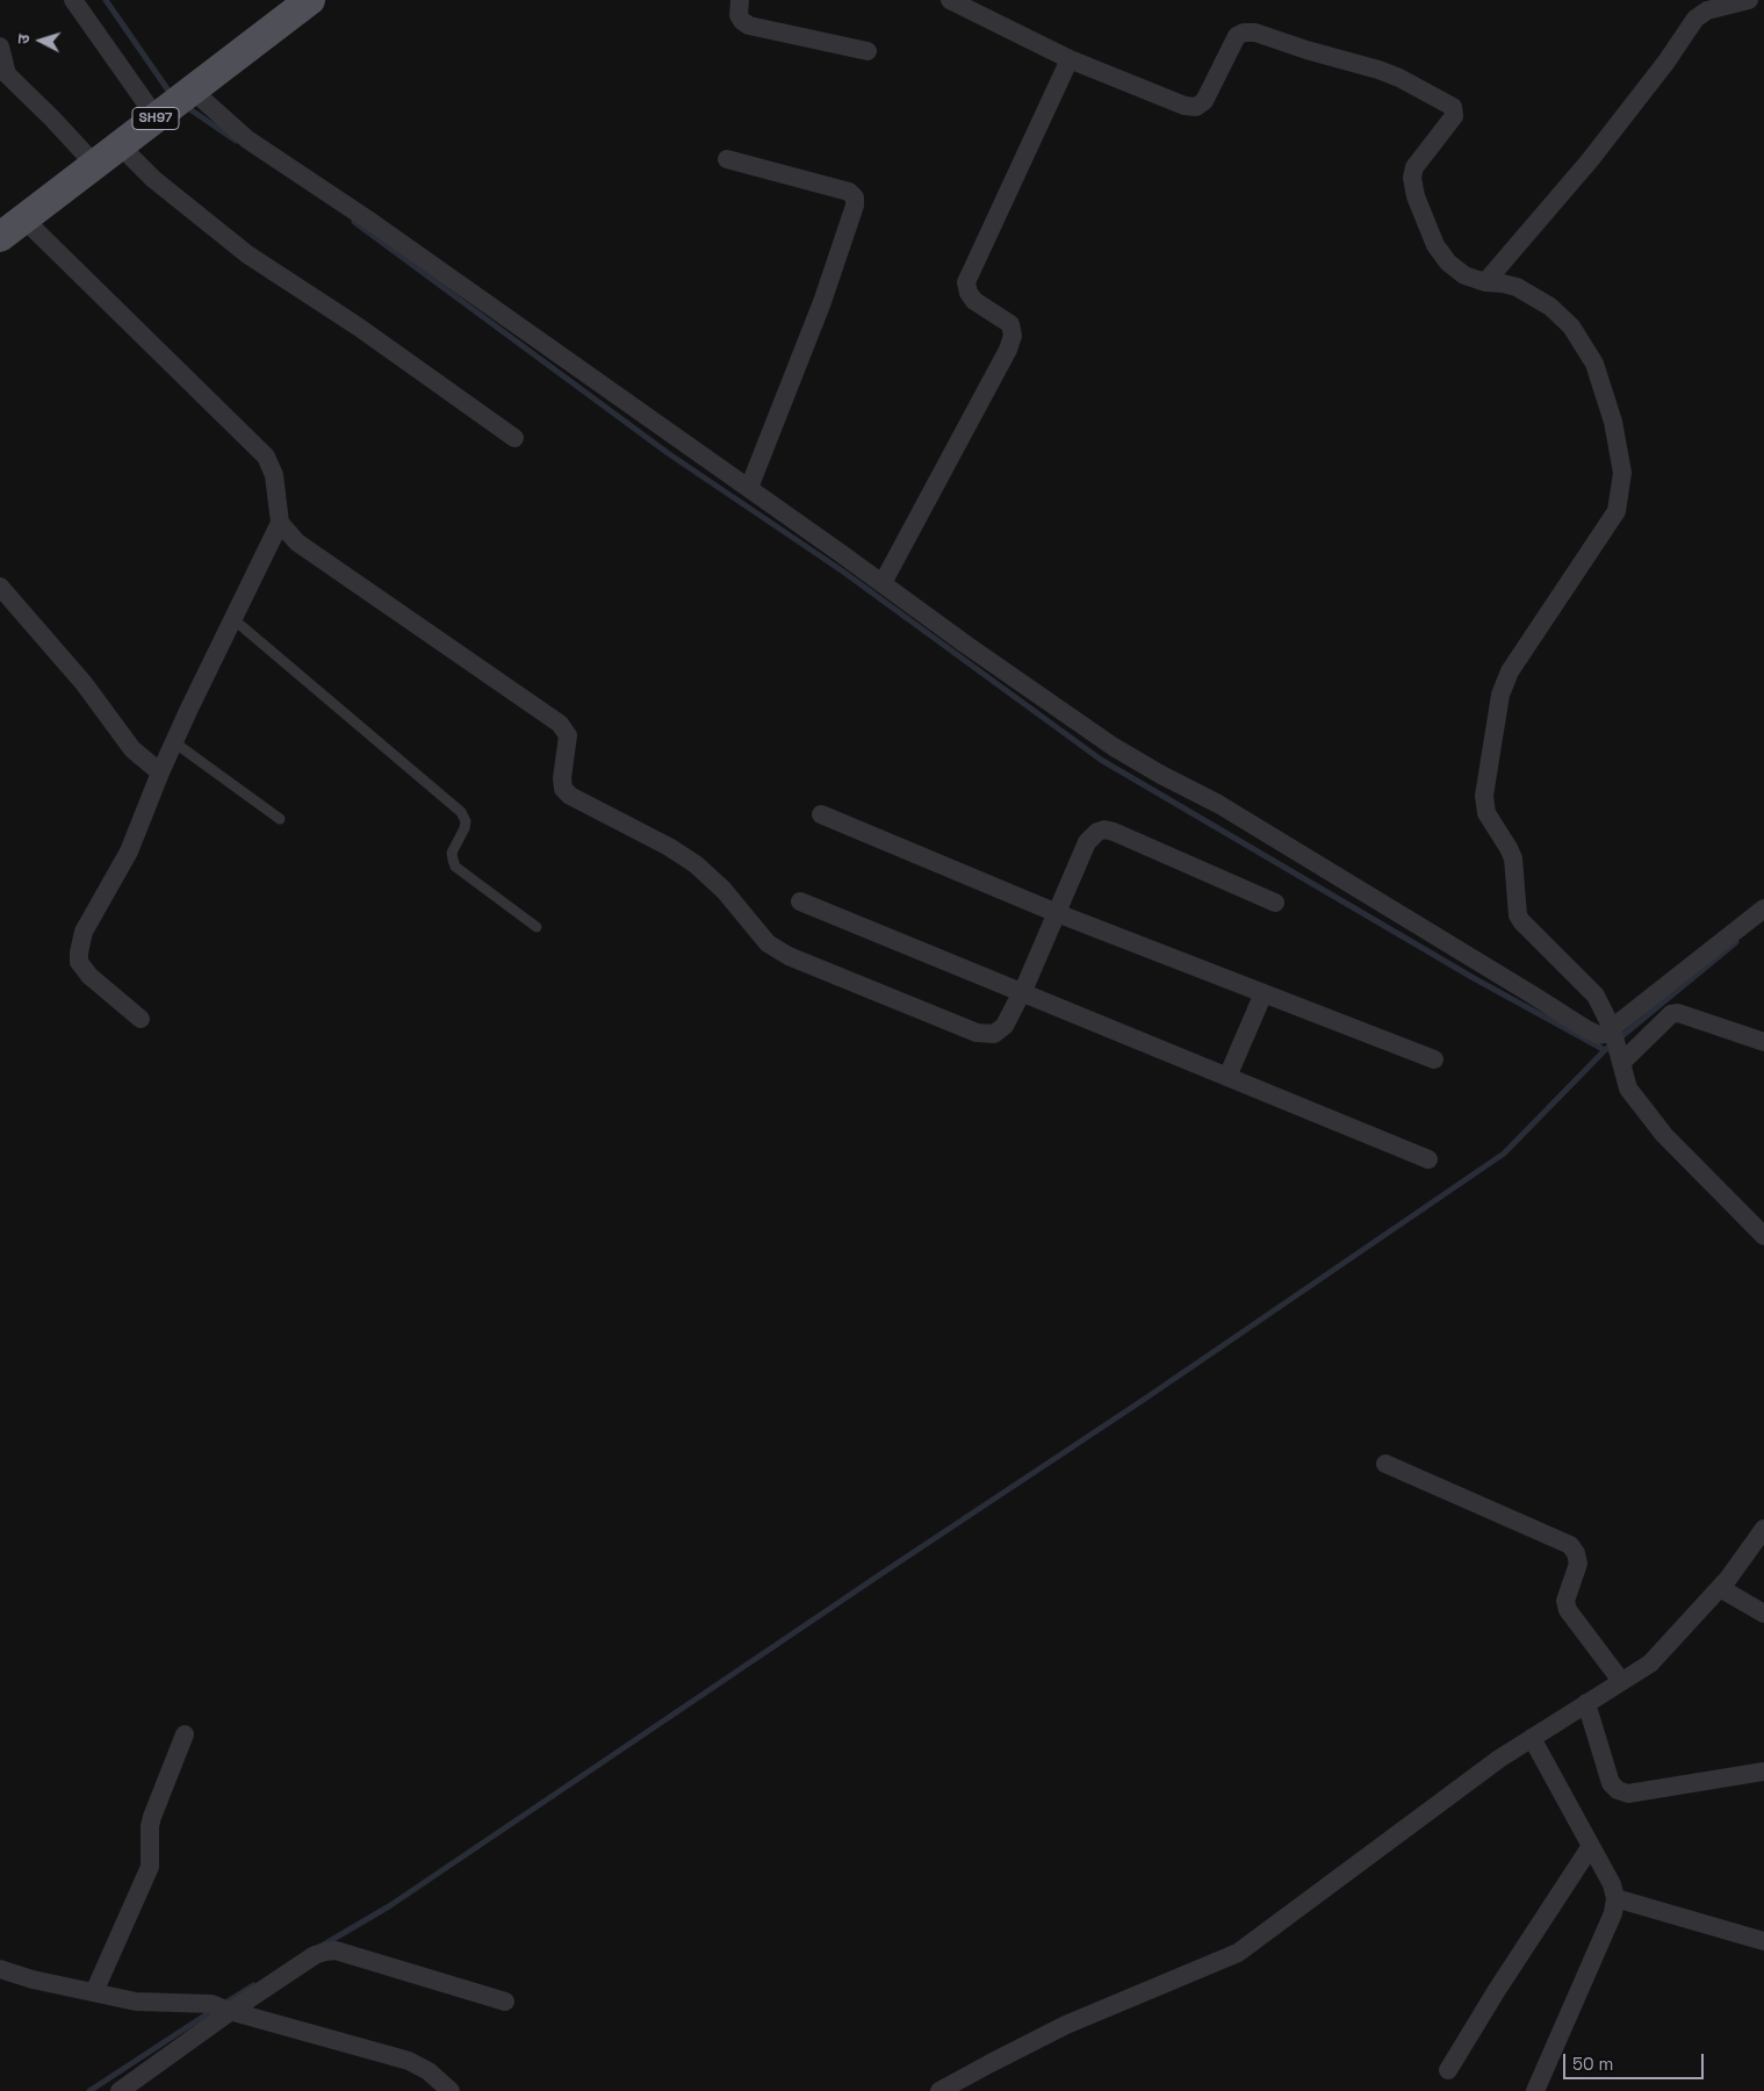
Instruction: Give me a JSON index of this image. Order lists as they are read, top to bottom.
{
  "streets": {
    "main road": ["SH97"]
  },
  "scale_bar": "50 m",
  "north": "left"
}
